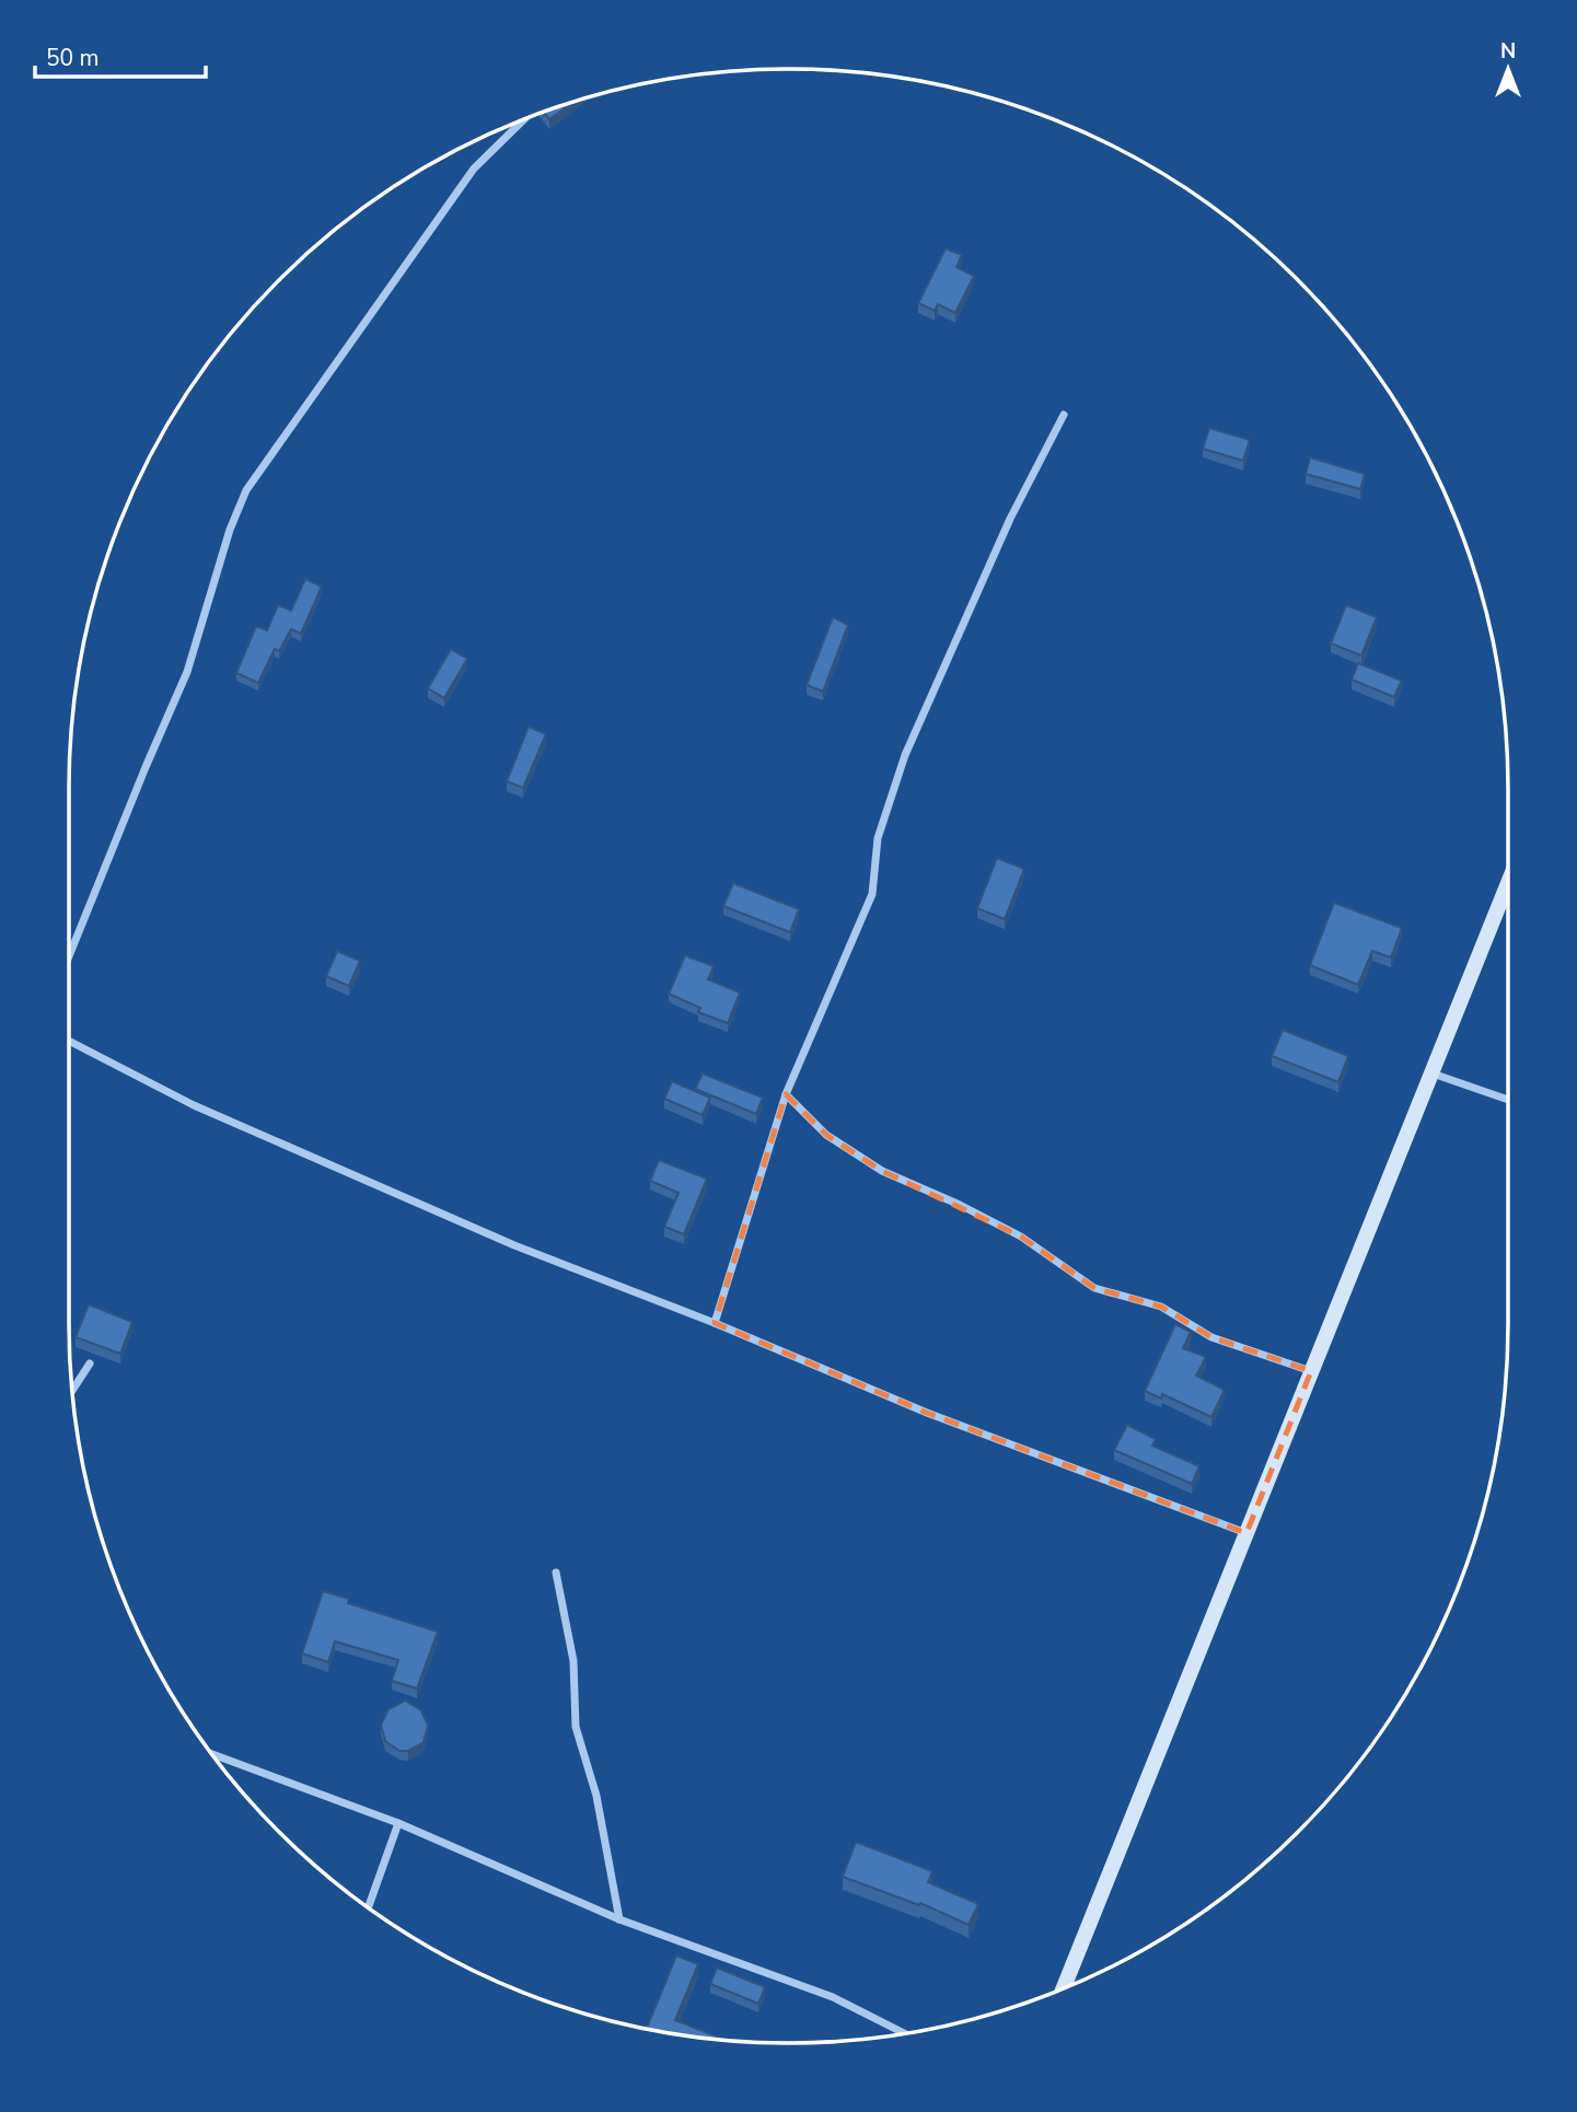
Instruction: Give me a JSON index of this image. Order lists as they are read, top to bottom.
{
  "scale_bar": "50 m",
  "north": "top"
}
